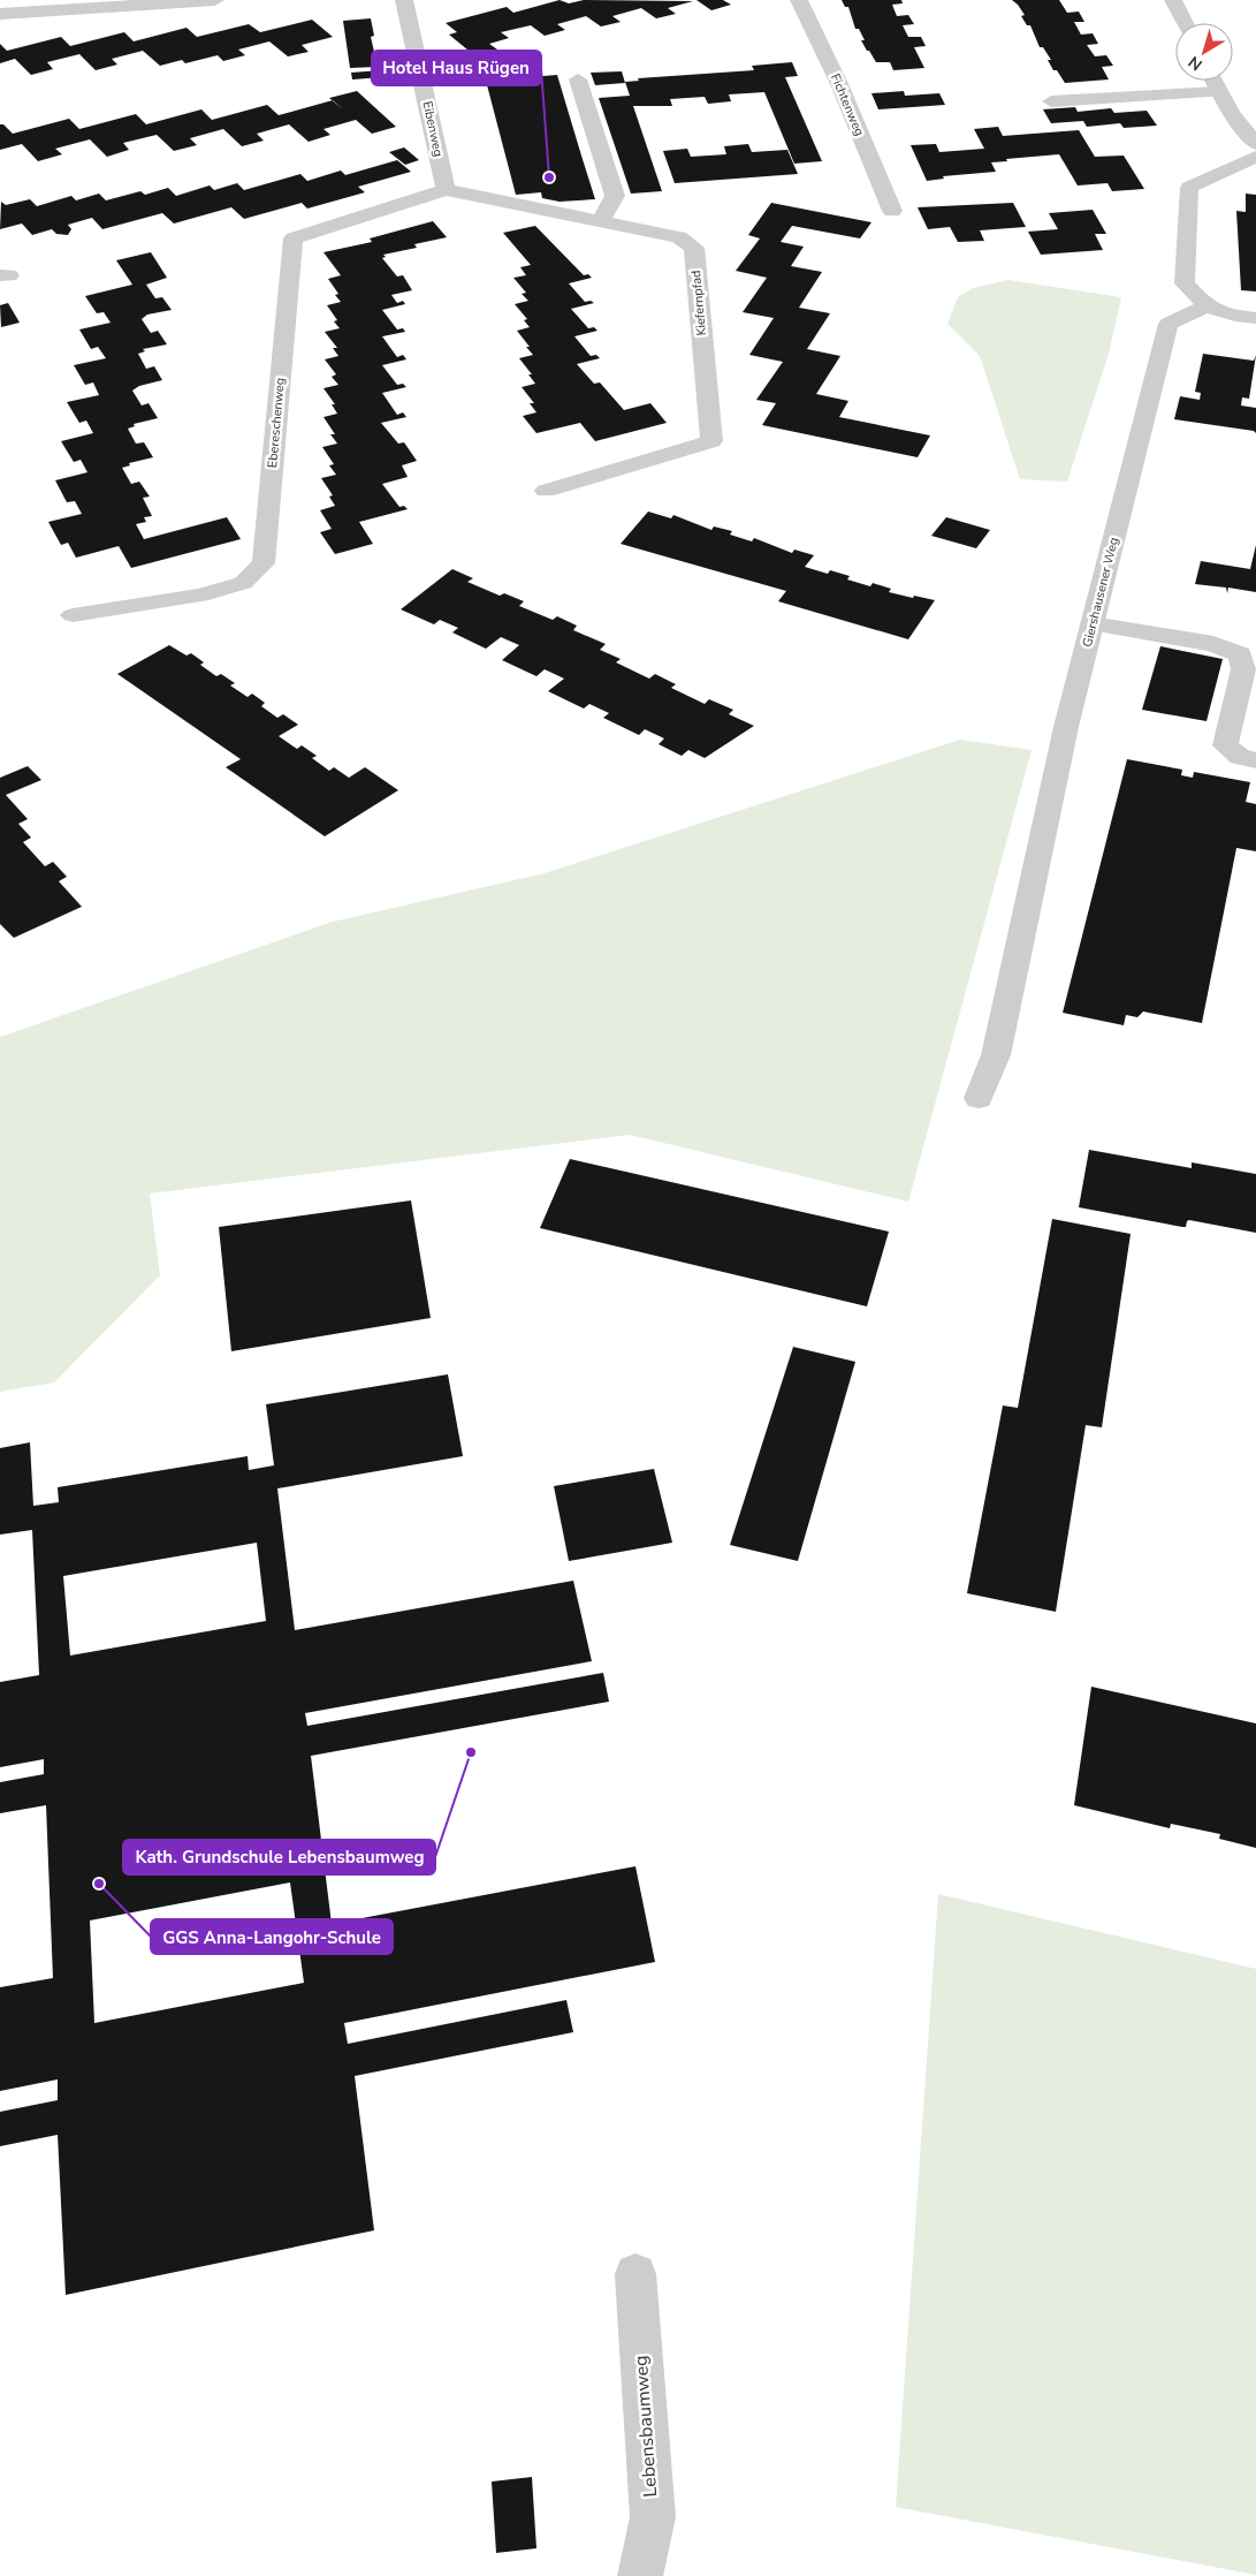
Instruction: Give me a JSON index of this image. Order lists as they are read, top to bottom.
{
  "streets": {
    "street": [
      "Fichtenweg",
      "Eibenweg",
      "Kiefernpfad",
      "Ebereschenweg",
      "Giershausener Weg",
      "Lebensbaumweg"
    ]
  },
  "crossings": [
    ["Eibenweg", "Kiefernpfad"],
    ["Eibenweg", "Ebereschenweg"],
    ["Kiefernpfad", "Ebereschenweg"]
  ],
  "places": ["Hotel Haus Rügen", "Kath. Grundschule Lebensbaumweg", "GGS Anna-Langohr-Schule"],
  "north": "bottom left"
}
